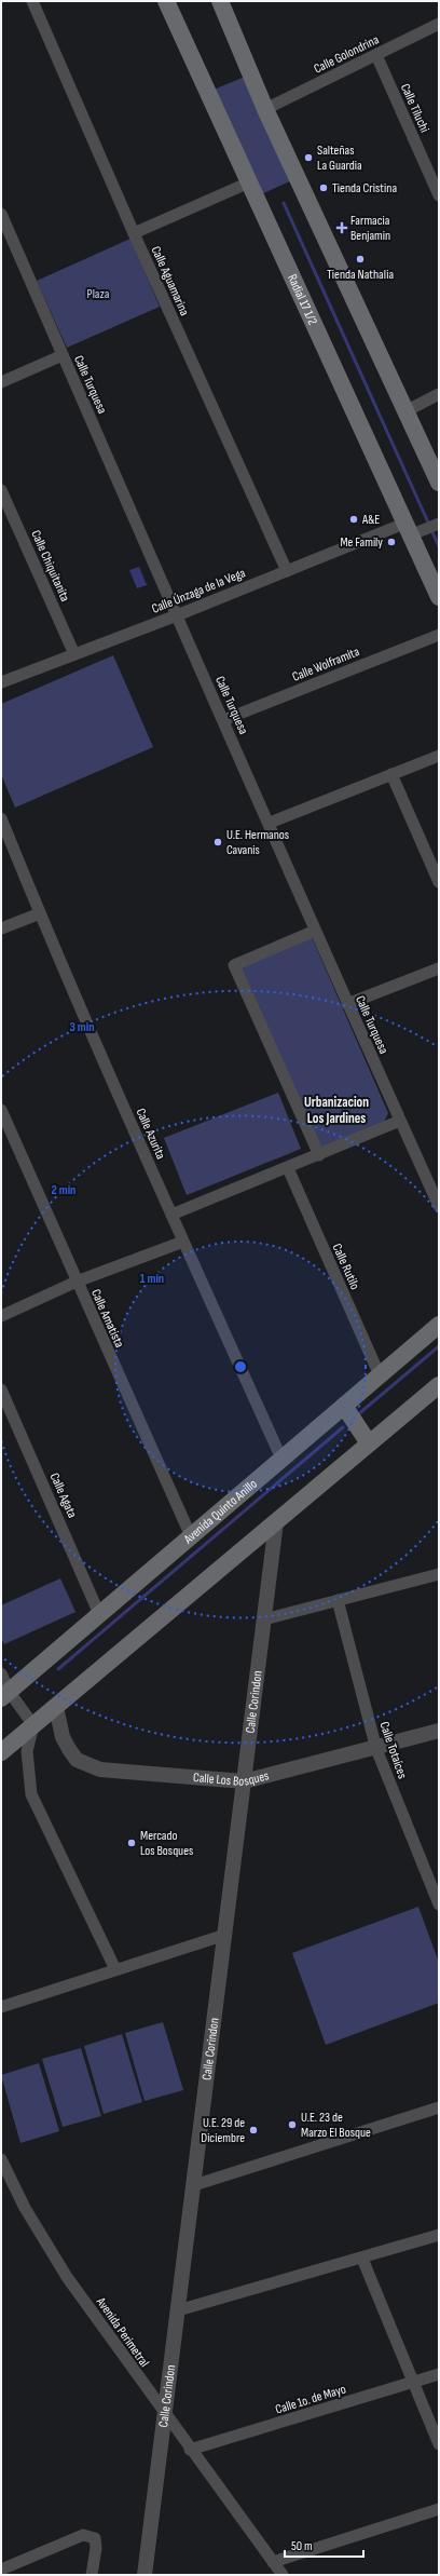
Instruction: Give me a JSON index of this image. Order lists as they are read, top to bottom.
{
  "streets": {
    "main road": ["Radial 17 1/2", "Avenida Quinto Anillo"],
    "street": [
      "Calle Golondrina",
      "Calle Tiluchi",
      "Calle Aguamarina",
      "Calle Turquesa",
      "Calle Chiquitanita",
      "Calle Únzaga de la Vega",
      "Calle Wolframita",
      "Calle Azurita",
      "Calle Rutilo",
      "Calle Amatista",
      "Calle Agata",
      "Calle Corindon",
      "Calle Totaíces",
      "Calle Los Bosques",
      "Avenida Perimetral",
      "Calle 1o. de Mayo"
    ]
  },
  "crossings": [
    ["Calle Golondrina", "Calle Tiluchi"],
    ["Calle Aguamarina", "Calle Únzaga de la Vega"],
    ["Radial 17 1/2", "Calle Únzaga de la Vega"],
    ["Calle Turquesa", "Calle Únzaga de la Vega"],
    ["Calle Turquesa", "Calle Wolframita"],
    ["Calle Chiquitanita", "Calle Únzaga de la Vega"],
    ["Calle Azurita", "Avenida Quinto Anillo"],
    ["Calle Rutilo", "Avenida Quinto Anillo"],
    ["Calle Amatista", "Avenida Quinto Anillo"],
    ["Calle Agata", "Avenida Quinto Anillo"],
    ["Calle Corindon", "Calle Los Bosques"],
    ["Calle Corindon", "Avenida Perimetral"],
    ["Calle Totaíces", "Calle Los Bosques"],
    ["Avenida Perimetral", "Calle 1o. de Mayo"]
  ],
  "districts": ["Urbanizacion Los Jardines"],
  "parks": ["Plaza"],
  "places": {
    "other": [
      "Salteñas La Guardia",
      "Tienda Cristina",
      "Tienda Nathalia",
      "A&E",
      "Me Family",
      "U.E. Hermanos Cavanis",
      "Mercado Los Bosques",
      "U.E. 23 de Marzo El Bosque",
      "U.E. 29 de Diciembre"
    ],
    "health": ["Farmacia Benjamin"]
  },
  "scale_bar": "50 m",
  "rings": ["3 min", "2 min", "1 min"]
}
